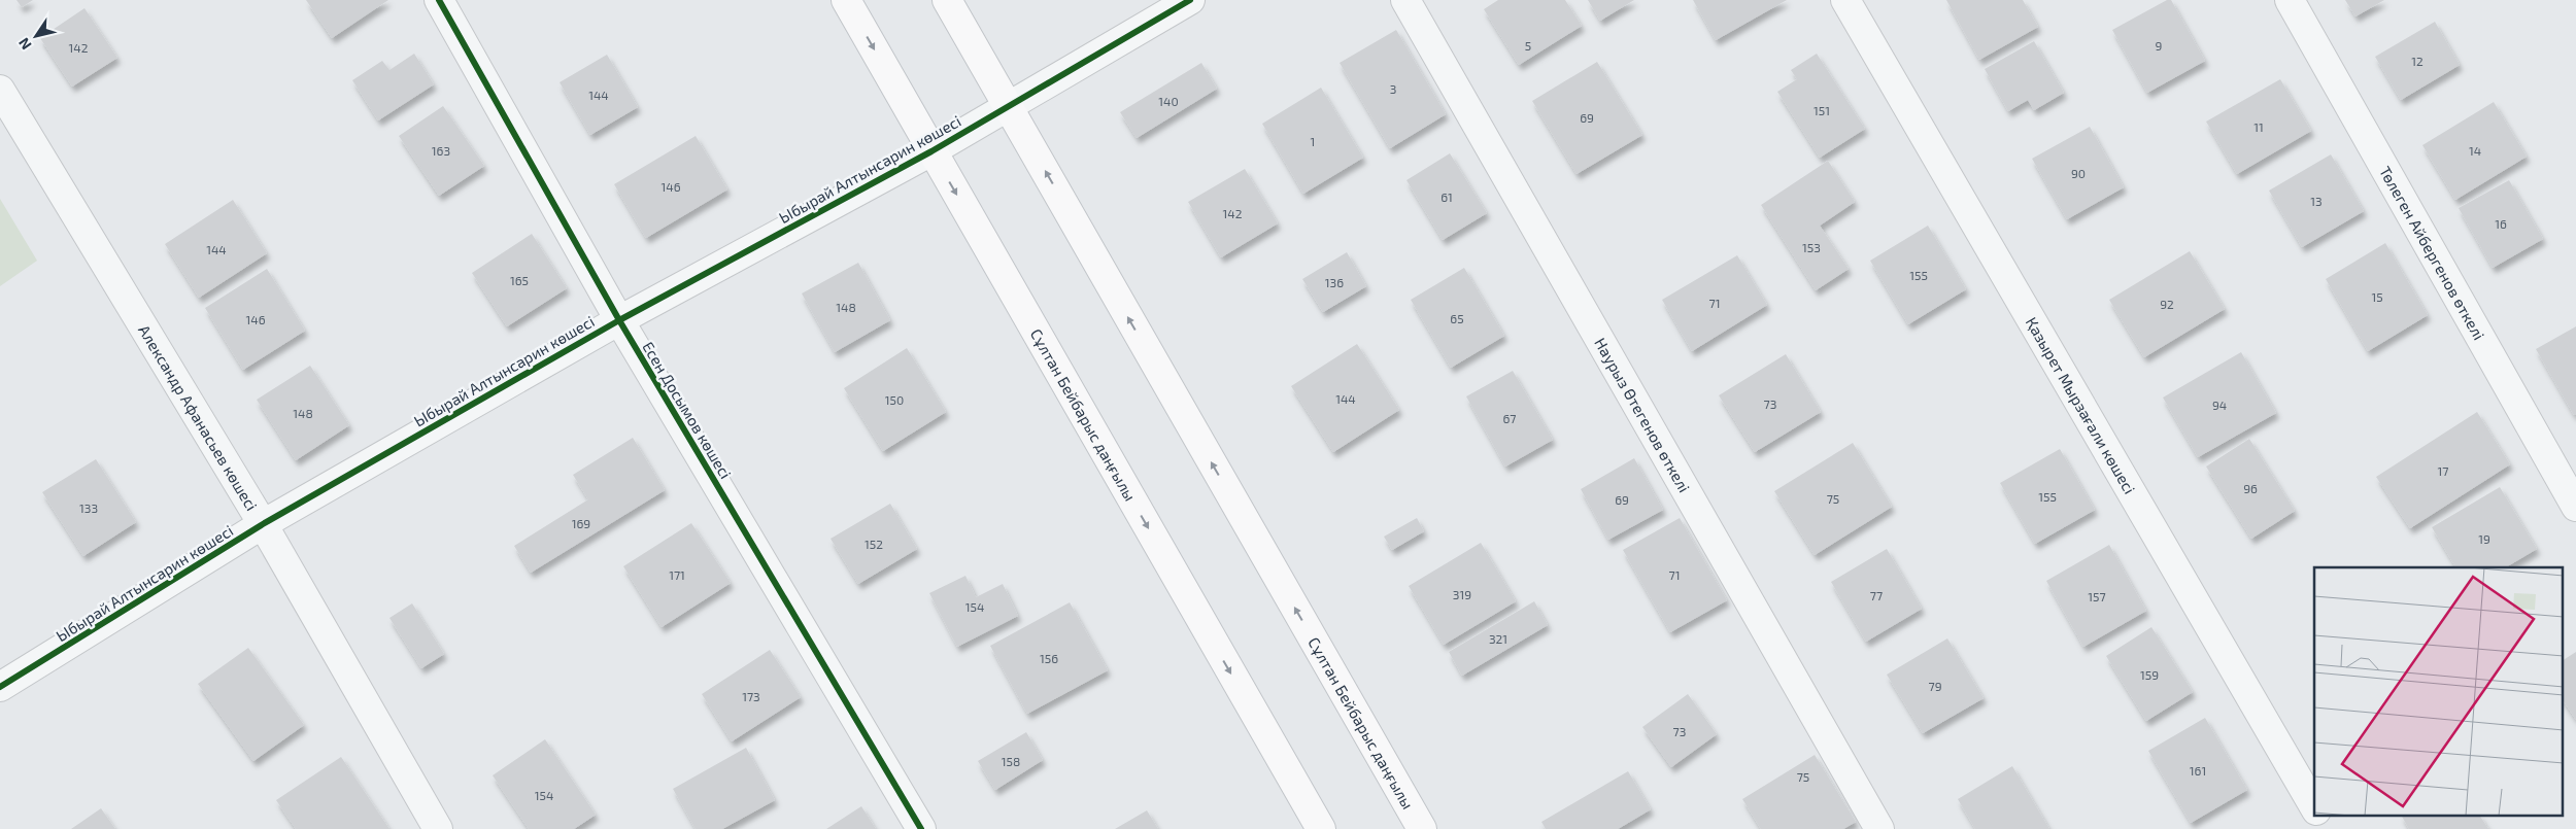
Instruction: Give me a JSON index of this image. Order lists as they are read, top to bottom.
{
  "streets": {
    "main road": ["Сұлтан Бейбарыс даңғылы"],
    "street": [
      "Ыбырай Алтынсарин көшесі",
      "Төлеген Айбергенов өткелі",
      "Қазырет Мырзағали көшесі",
      "Есен Досымов көшесі",
      "Наурыз Өтегенов өткелі",
      "Александр Афанасьев көшесі"
    ]
  },
  "crossings": [
    ["Ыбырай Алтынсарин көшесі", "Есен Досымов көшесі"],
    ["Ыбырай Алтынсарин көшесі", "Сұлтан Бейбарыс даңғылы"],
    ["Ыбырай Алтынсарин көшесі", "Александр Афанасьев көшесі"]
  ],
  "house_numbers": [
    "5",
    "9",
    "142",
    "12",
    "3",
    "144",
    "140",
    "151",
    "69",
    "11",
    "1",
    "163",
    "14",
    "90",
    "146",
    "61",
    "13",
    "142",
    "16",
    "153",
    "144",
    "155",
    "165",
    "136",
    "15",
    "71",
    "92",
    "148",
    "65",
    "146",
    "144",
    "150",
    "73",
    "94",
    "148",
    "67",
    "17",
    "96",
    "155",
    "75",
    "69",
    "133",
    "169",
    "19",
    "152",
    "171",
    "71",
    "319",
    "77",
    "157",
    "154",
    "321",
    "156",
    "159",
    "79",
    "173",
    "73",
    "158",
    "161",
    "75",
    "154"
  ],
  "north": "bottom left"
}
